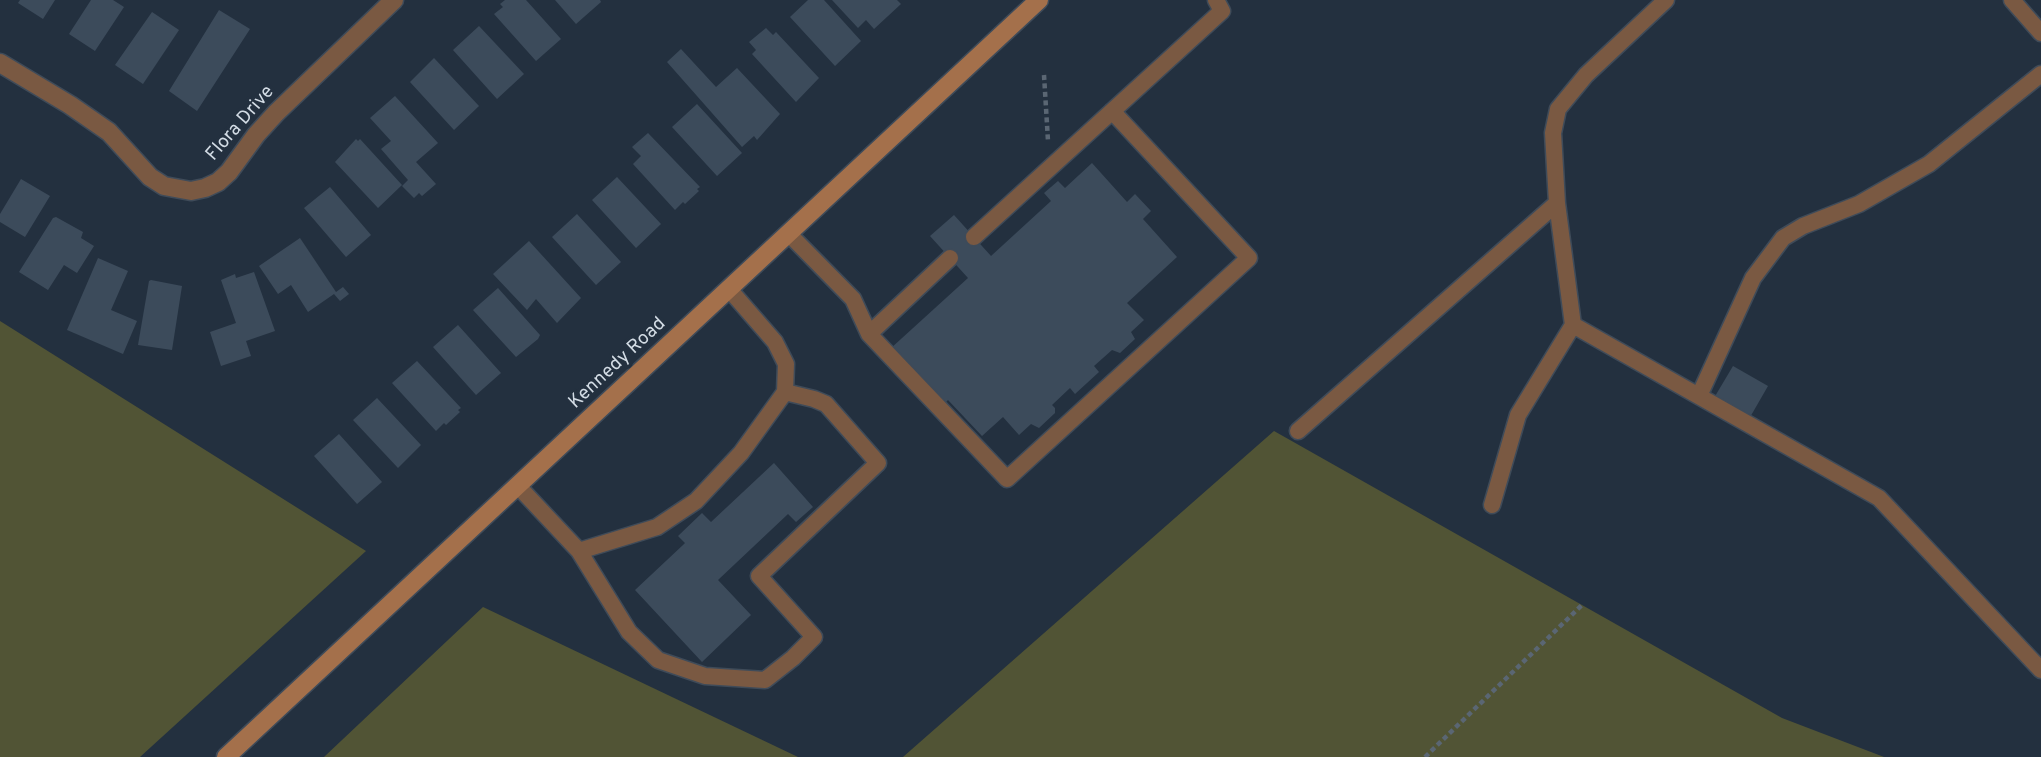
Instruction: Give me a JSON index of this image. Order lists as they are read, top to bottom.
{
  "streets": {
    "main road": ["Kennedy Road"],
    "street": ["Flora Drive"]
  }
}
